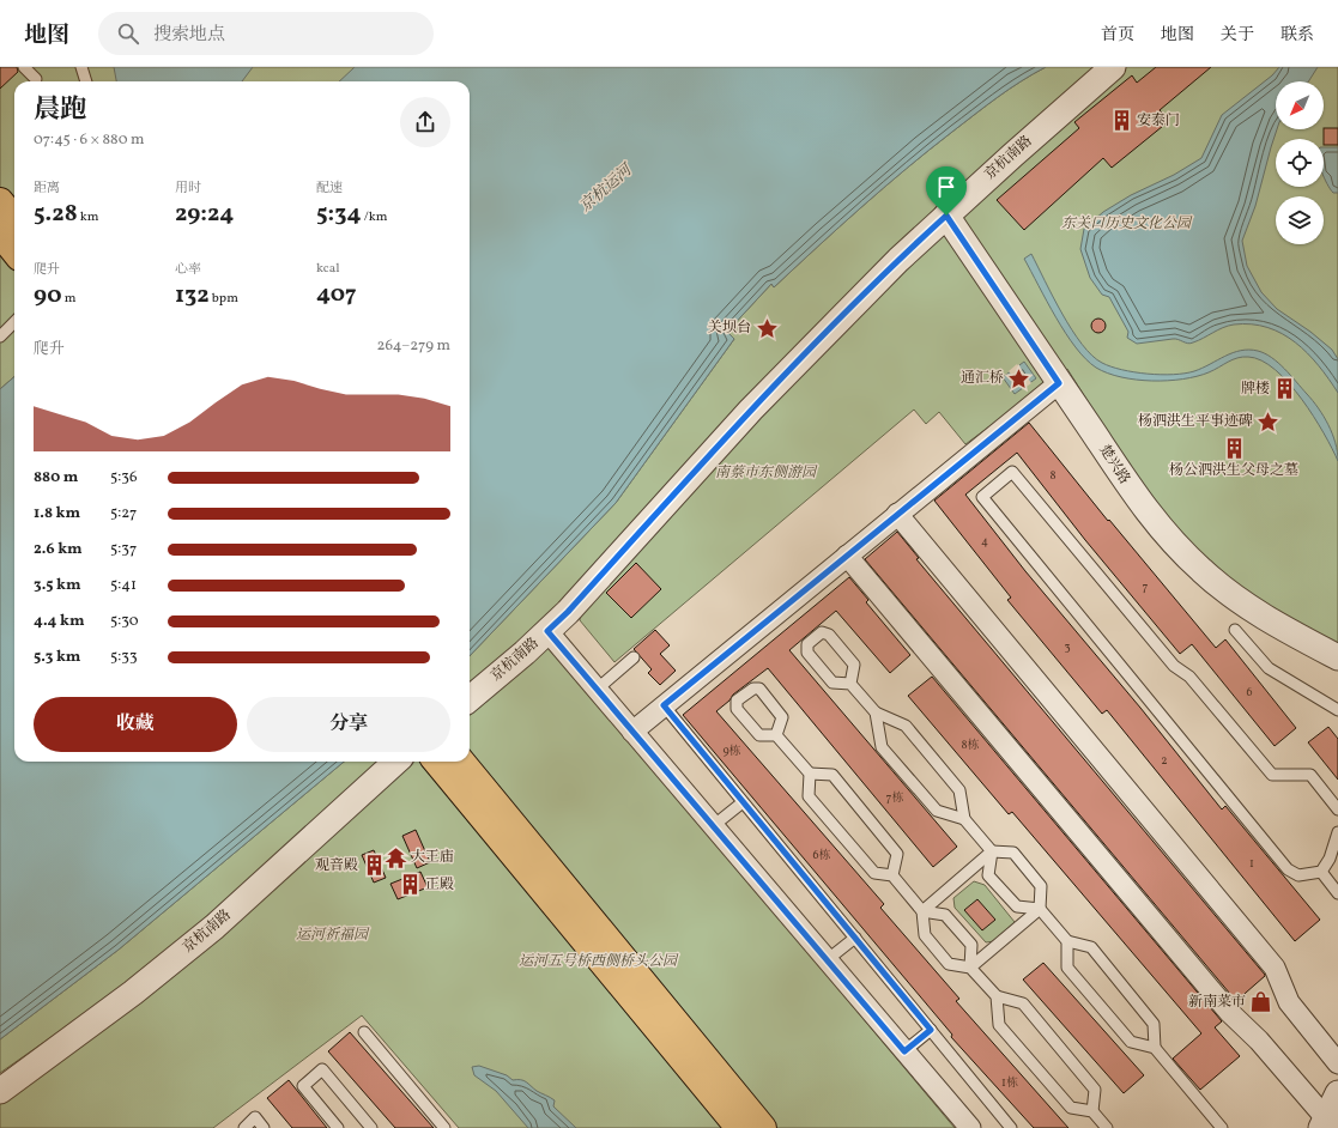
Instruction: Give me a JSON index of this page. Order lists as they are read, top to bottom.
{
  "streets": {
    "street": ["京杭南路", "楚兴路"]
  },
  "crossings": [
    ["京杭南路", "楚兴路"]
  ],
  "water": ["京杭运河"],
  "parks": [
    "东关口历史文化公园",
    "南蔡市东侧游园",
    "运河祈福园",
    "运河五号桥西侧桥头公园"
  ],
  "places": {
    "building": [
      "安泰门",
      "牌楼",
      "杨公泗洪生父母之墓",
      "观音殿",
      "正殿"
    ],
    "place": ["关坝台", "通汇桥", "杨泗洪生平事迹碑"],
    "temple": ["大王庙"],
    "shop": ["新南菜市"]
  },
  "house_numbers": [
    "8",
    "4",
    "7",
    "3",
    "6",
    "8栋",
    "9栋",
    "2",
    "7栋",
    "6栋",
    "1",
    "1栋"
  ],
  "north": "bottom left",
  "page": {
    "header": "地图",
    "search": "搜索地点",
    "nav": [
      "首页",
      "地图",
      "关于",
      "联系"
    ],
    "heading": ["晨跑", "07:45 · 6 × 880 m"],
    "stats": [
      ["距离", "5.28 km"],
      ["用时", "29:24"],
      ["配速", "5:34 /km"],
      ["爬升", "90 m"],
      ["心率", "132 bpm"],
      ["kcal", "407"]
    ],
    "chart": ["爬升", "264–279 m"],
    "list": [
      {
        "name": "880 m",
        "note": "5:36"
      },
      {
        "name": "1.8 km",
        "note": "5:27"
      },
      {
        "name": "2.6 km",
        "note": "5:37"
      },
      {
        "name": "3.5 km",
        "note": "5:41"
      },
      {
        "name": "4.4 km",
        "note": "5:30"
      },
      {
        "name": "5.3 km",
        "note": "5:33"
      }
    ],
    "buttons": ["收藏", "分享"]
  }
}
